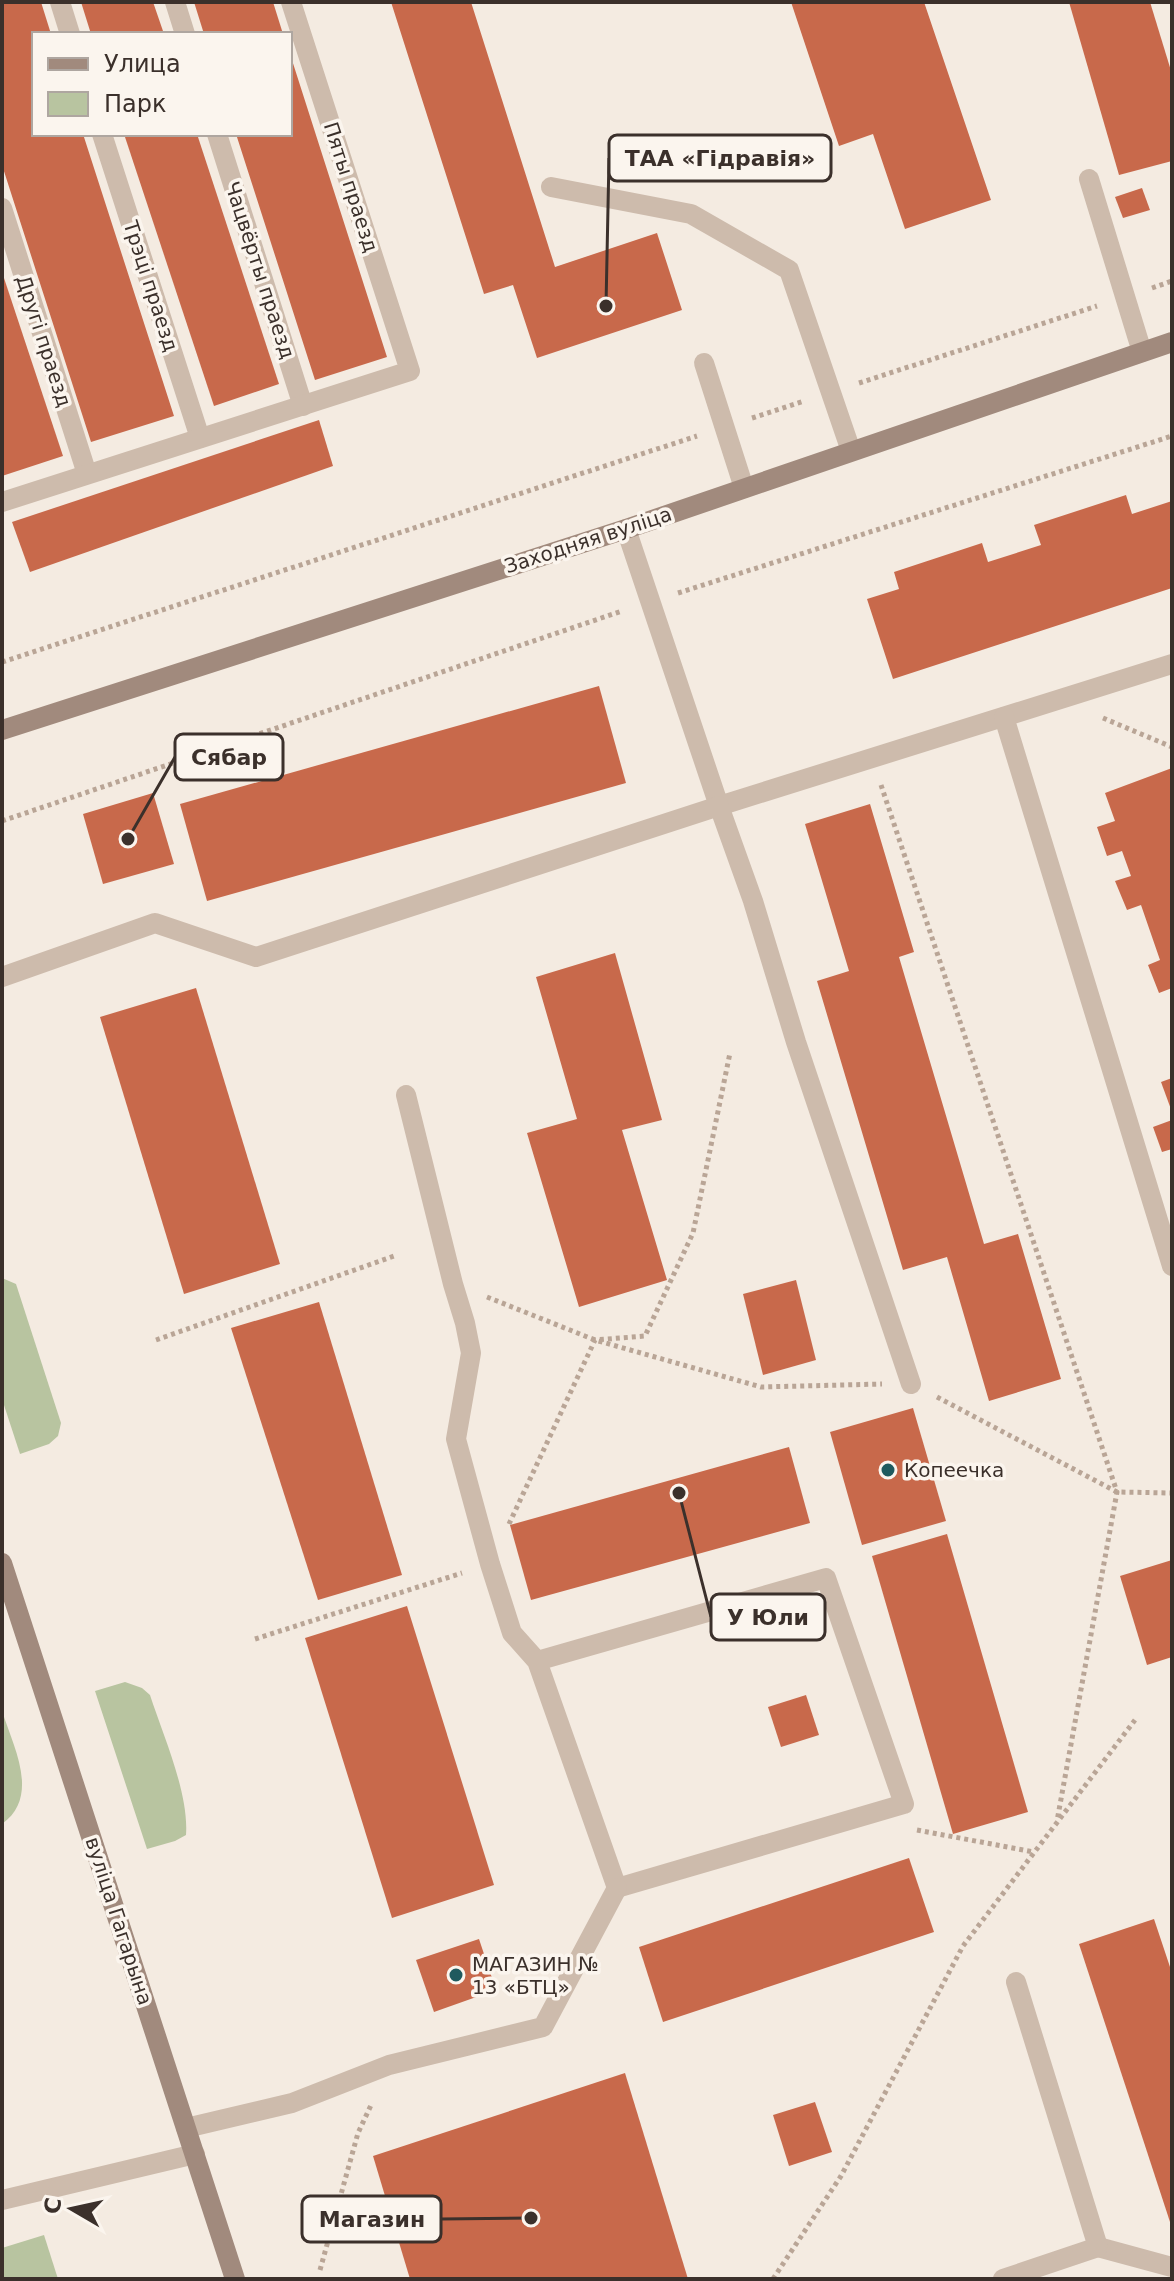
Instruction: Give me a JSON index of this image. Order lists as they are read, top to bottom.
{
  "streets": {
    "main road": ["Заходняя вуліца", "вуліца Гагарына"],
    "lane": [
      "Пяты праезд",
      "Чацвёрты праезд",
      "Трэці праезд",
      "Другі праезд"
    ]
  },
  "crossings": [
    ["Пяты праезд", "Чацвёрты праезд"]
  ],
  "places": [
    "ТАА «Гідравія»",
    "Сябар",
    "Копеечка",
    "У Юли",
    "МАГАЗИН № 13 «БТЦ»",
    "Магазин"
  ],
  "legend": ["Улица", "Парк"],
  "north": "left"
}
